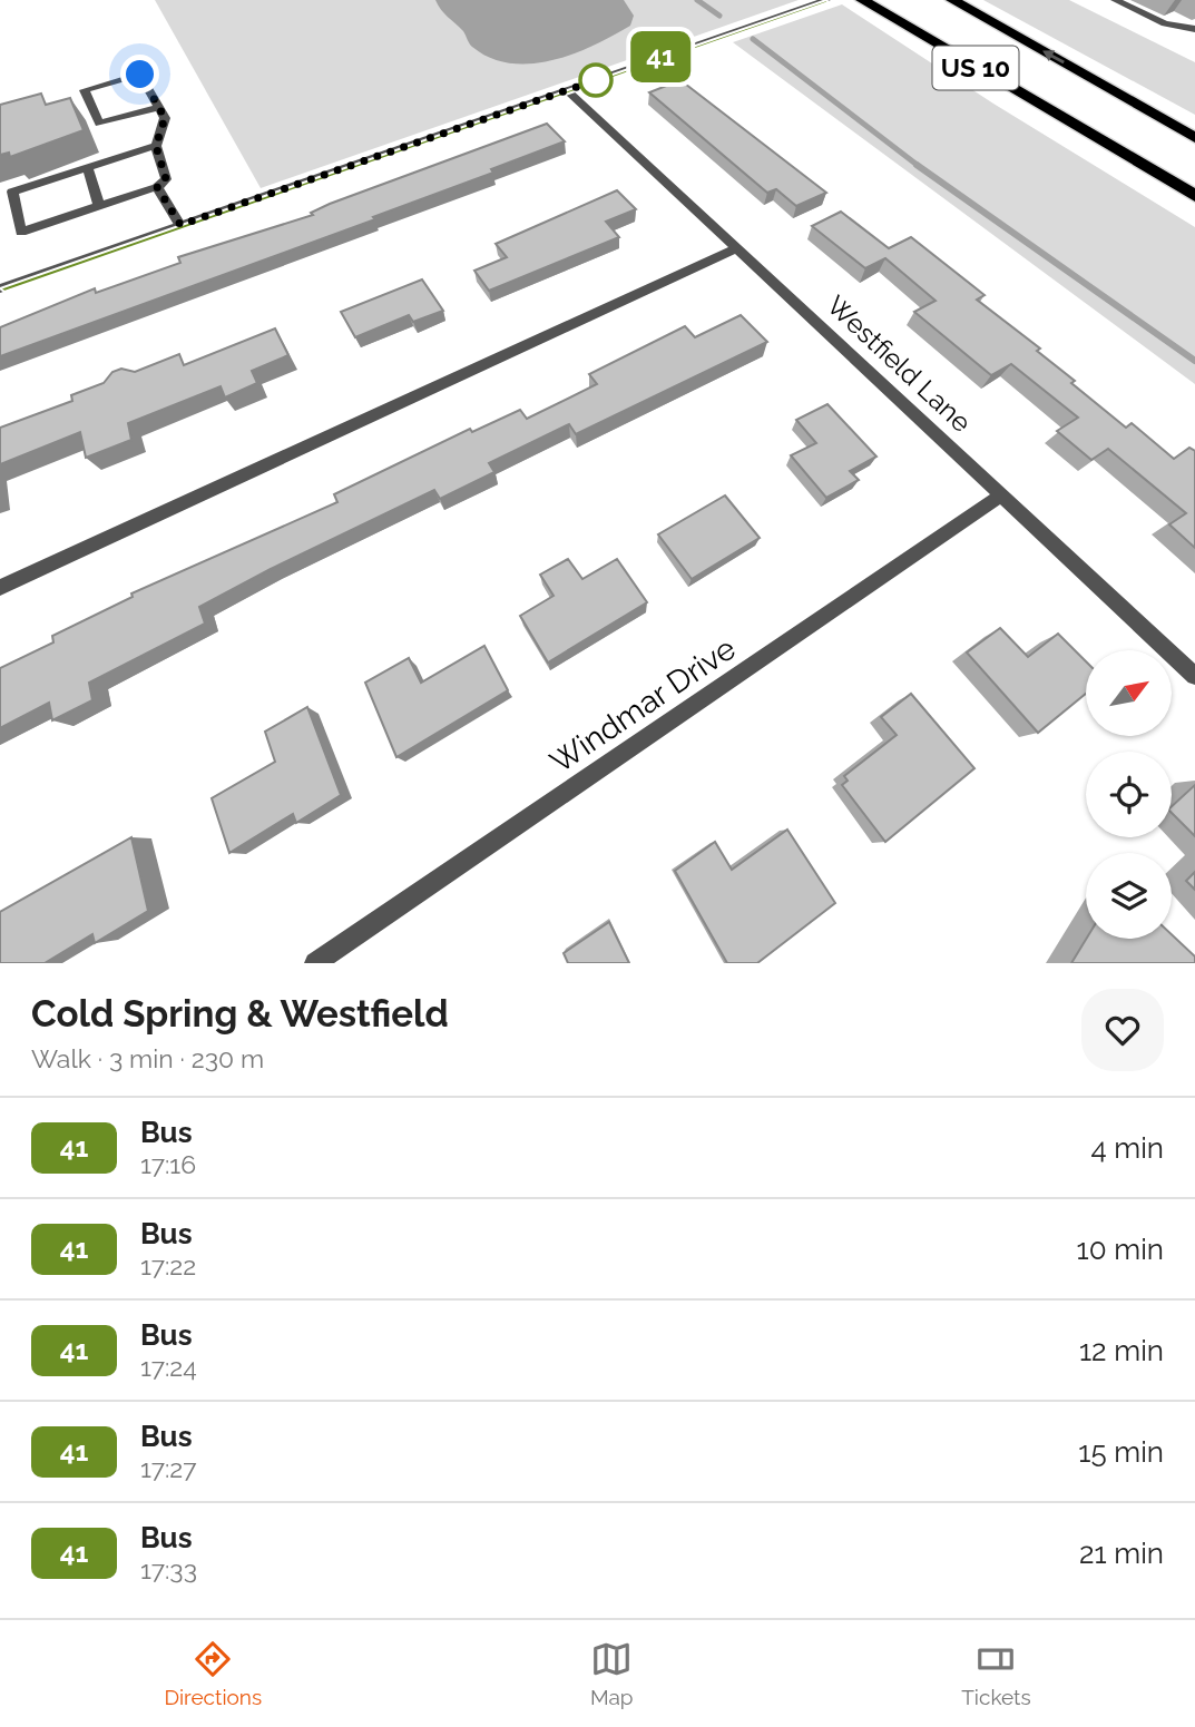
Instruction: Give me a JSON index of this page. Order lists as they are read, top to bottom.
{
  "streets": {
    "highway": ["US 10"],
    "street": ["Westfield Lane", "Windmar Drive"]
  },
  "crossings": [
    ["Westfield Lane", "Windmar Drive"]
  ],
  "lines": ["bus line 41"],
  "north": "top right",
  "page": {
    "on_map": "41",
    "heading": ["Cold Spring & Westfield", "Walk · 3 min · 230 m"],
    "list": [
      {
        "mark": "41",
        "name": "Bus",
        "note": "17:16",
        "value": "4 min"
      },
      {
        "mark": "41",
        "name": "Bus",
        "note": "17:22",
        "value": "10 min"
      },
      {
        "mark": "41",
        "name": "Bus",
        "note": "17:24",
        "value": "12 min"
      },
      {
        "mark": "41",
        "name": "Bus",
        "note": "17:27",
        "value": "15 min"
      },
      {
        "mark": "41",
        "name": "Bus",
        "note": "17:33",
        "value": "21 min"
      }
    ],
    "tabs": ["Directions", "Map", "Tickets"]
  }
}
